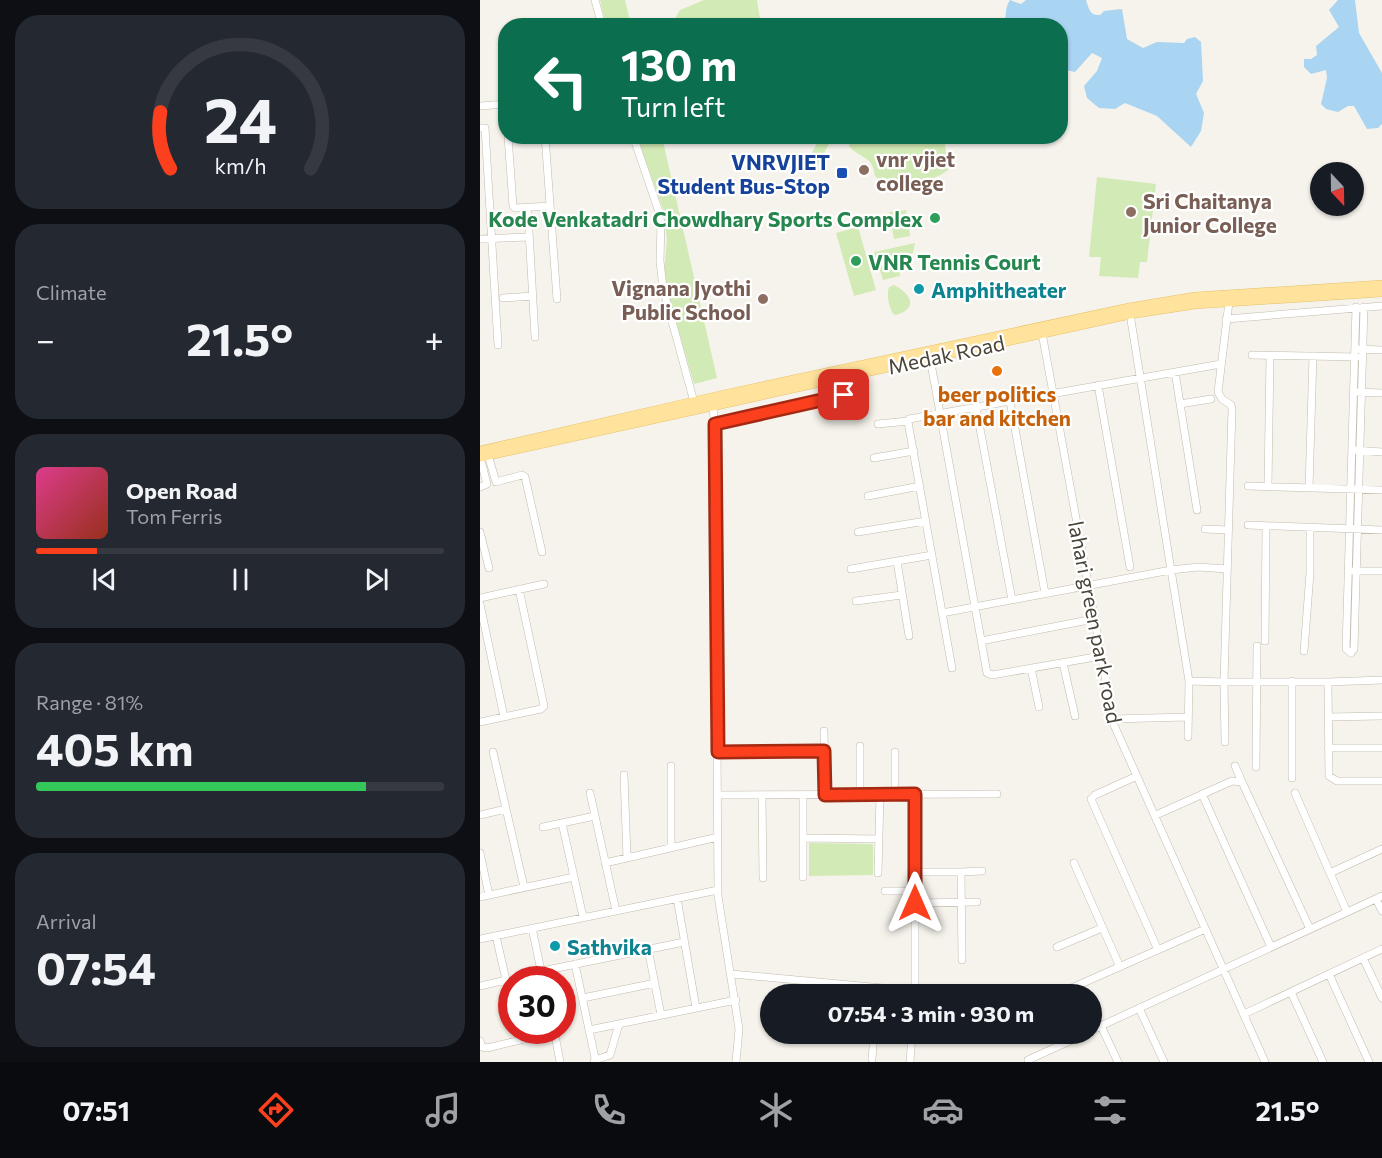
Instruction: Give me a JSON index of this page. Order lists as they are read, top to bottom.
{
  "streets": {
    "main road": ["Medak Road"],
    "street": ["lahari green park road"]
  },
  "crossings": [
    ["Medak Road", "lahari green park road"]
  ],
  "places": {
    "other": [
      "vnr vjiet college",
      "Sri Chaitanya Junior College",
      "Kode Venkatadri Chowdhary Sports Complex",
      "VNR Tennis Court",
      "Amphitheater",
      "Vignana Jyothi Public School",
      "beer politics bar and kitchen",
      "Sathvika"
    ],
    "transit": ["VNRVJIET Student Bus-Stop"]
  },
  "north": "bottom",
  "page": {
    "turn": ["130 m", "Turn left"],
    "tile": [
      "Climate",
      ["Range · 81%", "405 km"],
      ["Arrival", "07:54"]
    ],
    "heat": ["−", "21.5°", "+"],
    "song": ["Open Road", "Tom Ferris"],
    "limit": "30",
    "trip": "07:54 · 3 min · 930 m",
    "tabs": ["07:51", "21.5°"],
    "gauge": ["24", "km/h"]
  }
}
